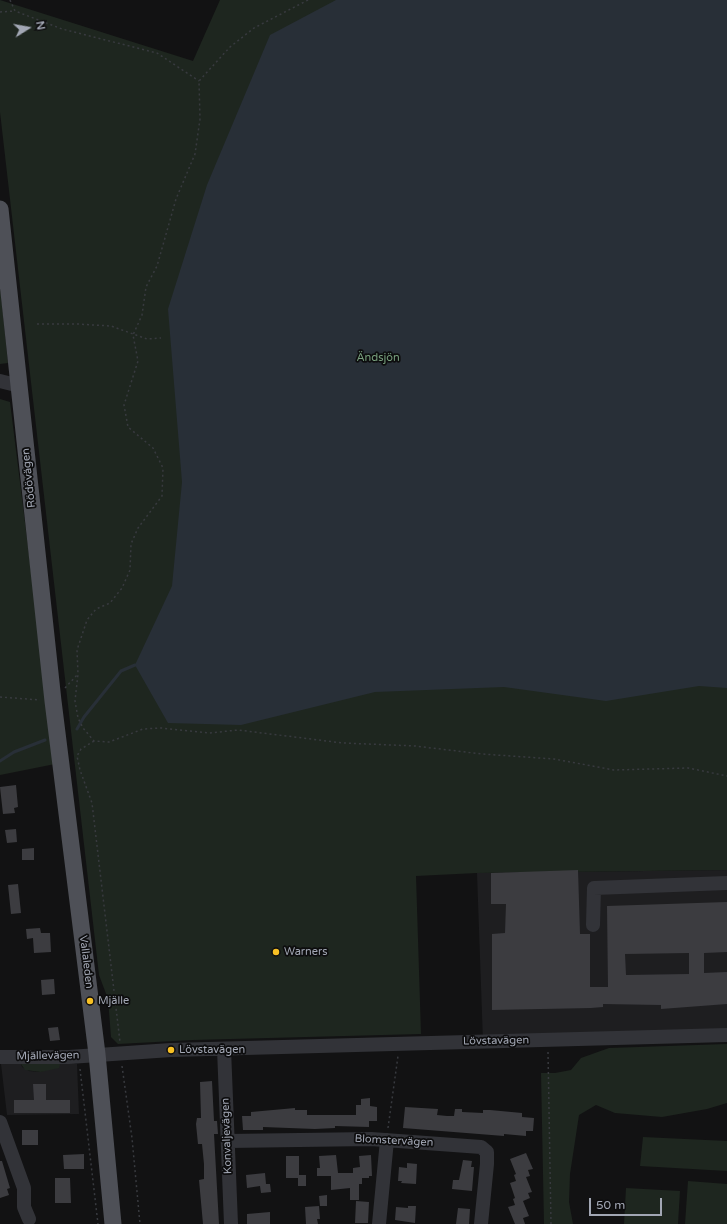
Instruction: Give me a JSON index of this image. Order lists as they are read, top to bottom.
{
  "streets": {
    "main road": ["Rödövägen", "Vallaleden"],
    "street": [
      "Lövstavägen",
      "Mjällevägen",
      "Konvaljevägen",
      "Blomstervägen"
    ]
  },
  "crossings": [
    ["Rödövägen", "Vallaleden"],
    ["Vallaleden", "Lövstavägen"],
    ["Vallaleden", "Mjällevägen"],
    ["Lövstavägen", "Mjällevägen"],
    ["Lövstavägen", "Konvaljevägen"],
    ["Konvaljevägen", "Blomstervägen"]
  ],
  "parks": ["Ändsjön"],
  "places": ["Warners", "Mjälle", "Lövstavägen"],
  "scale_bar": "50 m",
  "north": "right"
}
